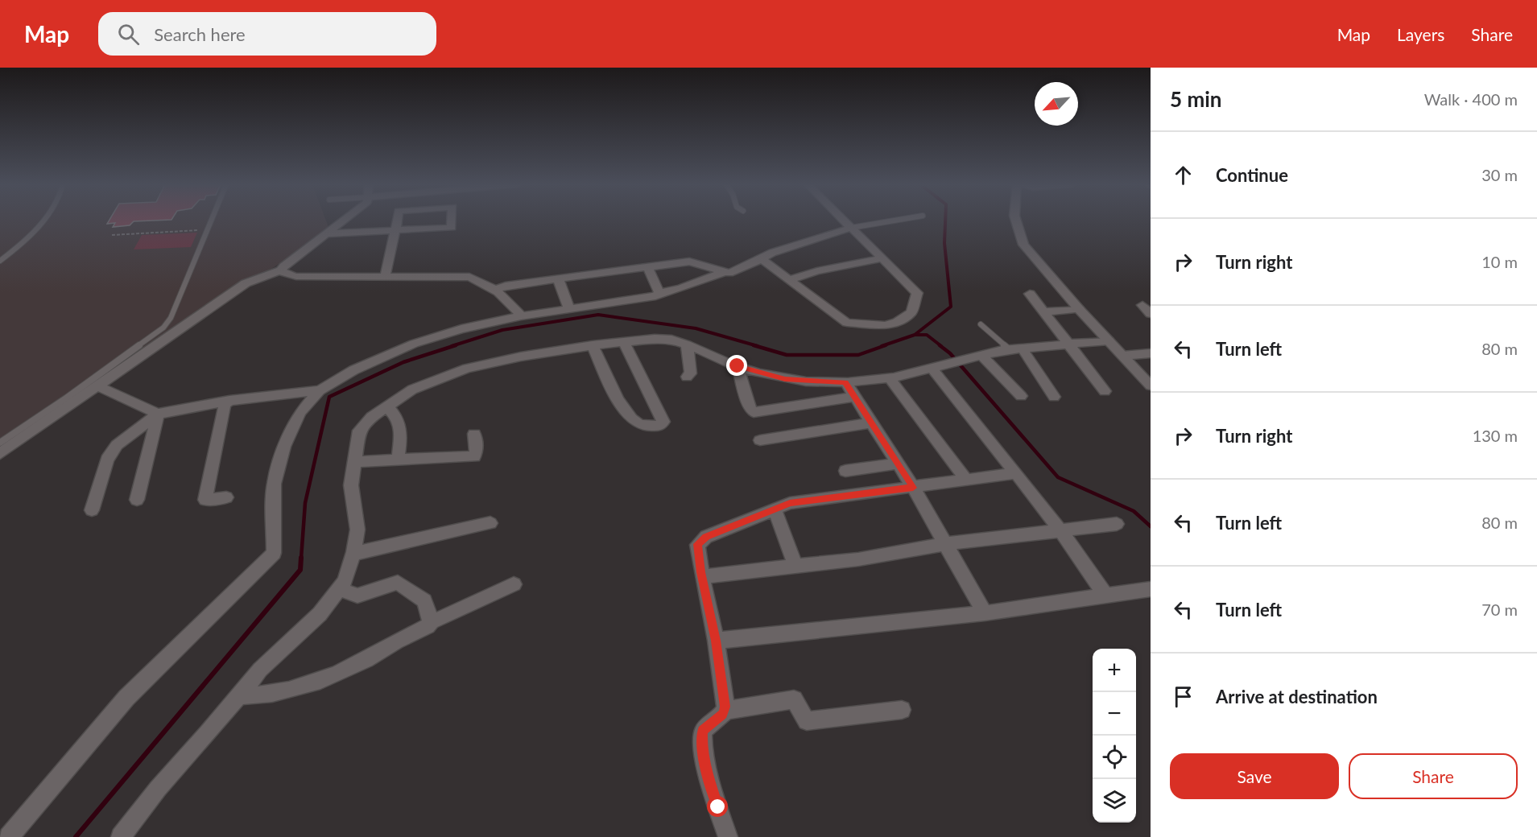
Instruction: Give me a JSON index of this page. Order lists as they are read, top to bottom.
{
  "north": "bottom left",
  "page": {
    "header": "Map",
    "search": "Search here",
    "nav": ["Map", "Layers", "Share"],
    "heading": ["5 min", "Walk · 400 m"],
    "list": [
      ["Continue", "30 m"],
      ["Turn right", "10 m"],
      ["Turn left", "80 m"],
      ["Turn right", "130 m"],
      ["Turn left", "80 m"],
      ["Turn left", "70 m"],
      "Arrive at destination"
    ],
    "map_buttons": ["+", "−"],
    "buttons": ["Save", "Share"]
  }
}
